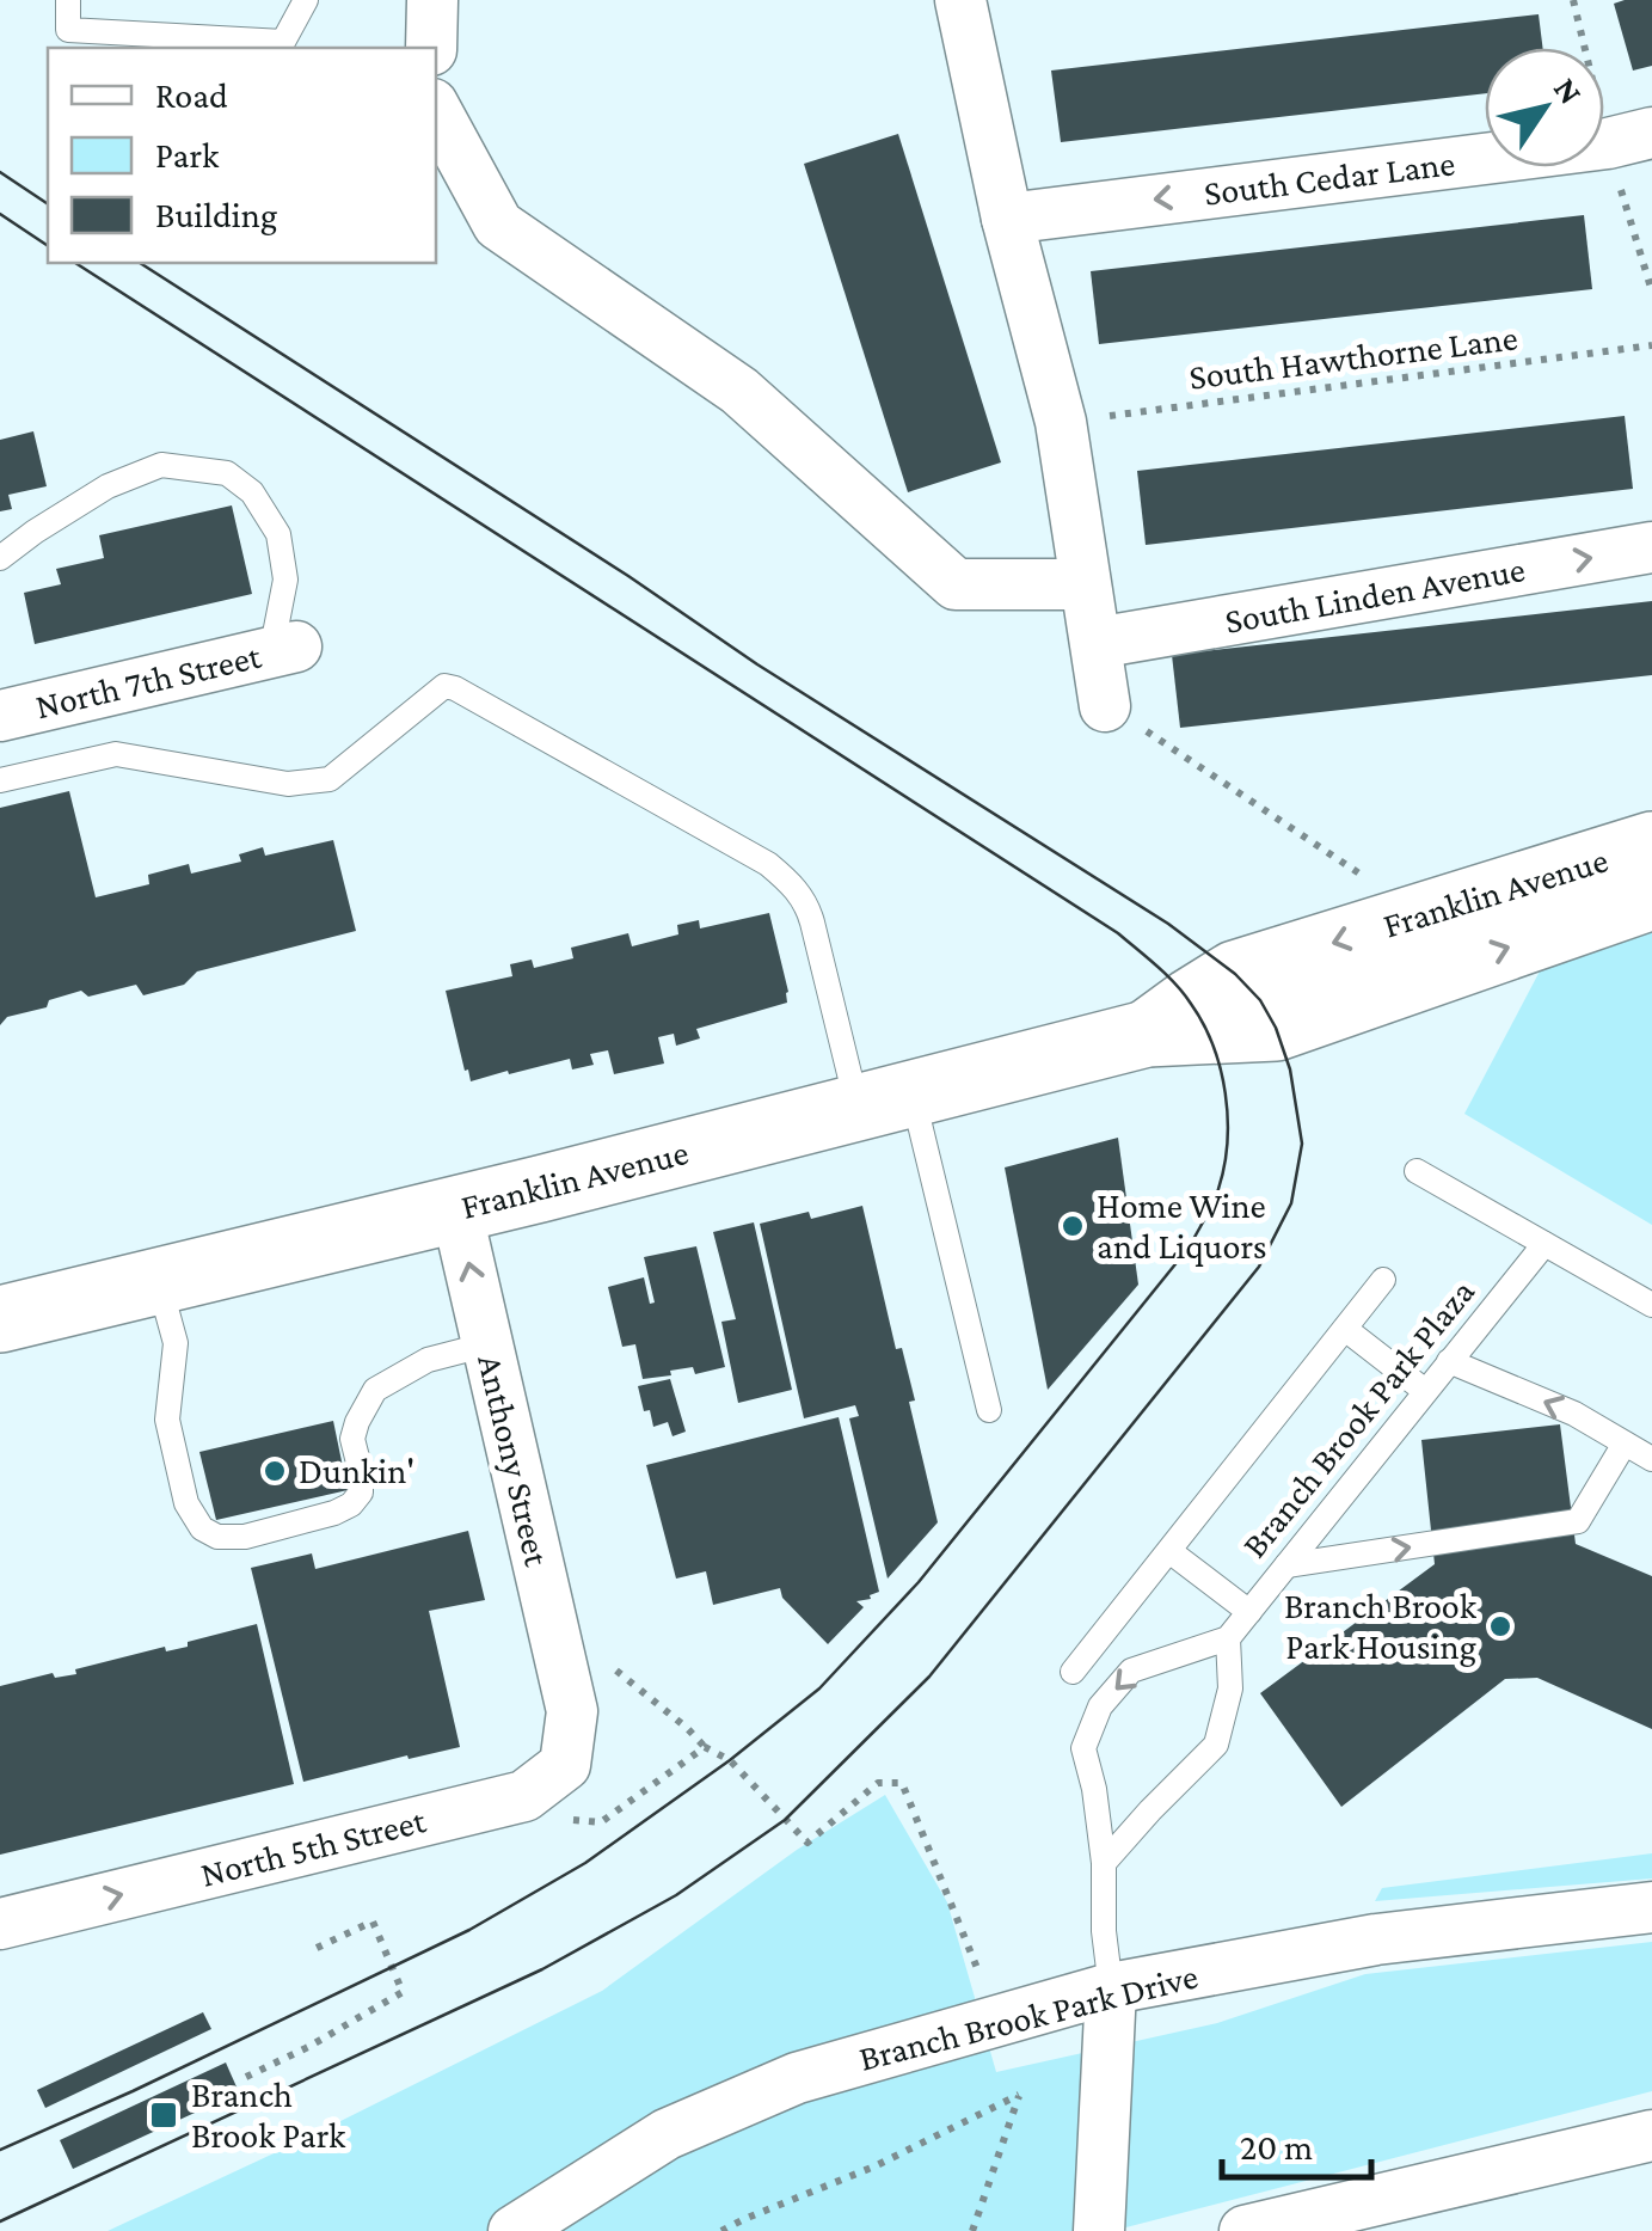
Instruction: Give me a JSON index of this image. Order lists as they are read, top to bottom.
{
  "streets": {
    "main road": ["Franklin Avenue"],
    "street": [
      "South Cedar Lane",
      "South Linden Avenue",
      "North 7th Street",
      "Anthony Street",
      "North 5th Street",
      "Branch Brook Park Drive"
    ],
    "lane": ["Branch Brook Park Plaza"],
    "path": ["South Hawthorne Lane"]
  },
  "crossings": [
    ["Franklin Avenue", "Anthony Street"],
    ["Anthony Street", "North 5th Street"]
  ],
  "one_way": ["South Cedar Lane", "South Linden Avenue", "North 5th Street"],
  "places": {
    "other": ["Home Wine and Liquors", "Dunkin'", "Branch Brook Park Housing"],
    "transit": ["Branch Brook Park"]
  },
  "legend": ["Road", "Park", "Building"],
  "scale_bar": "20 m",
  "north": "top right"
}
